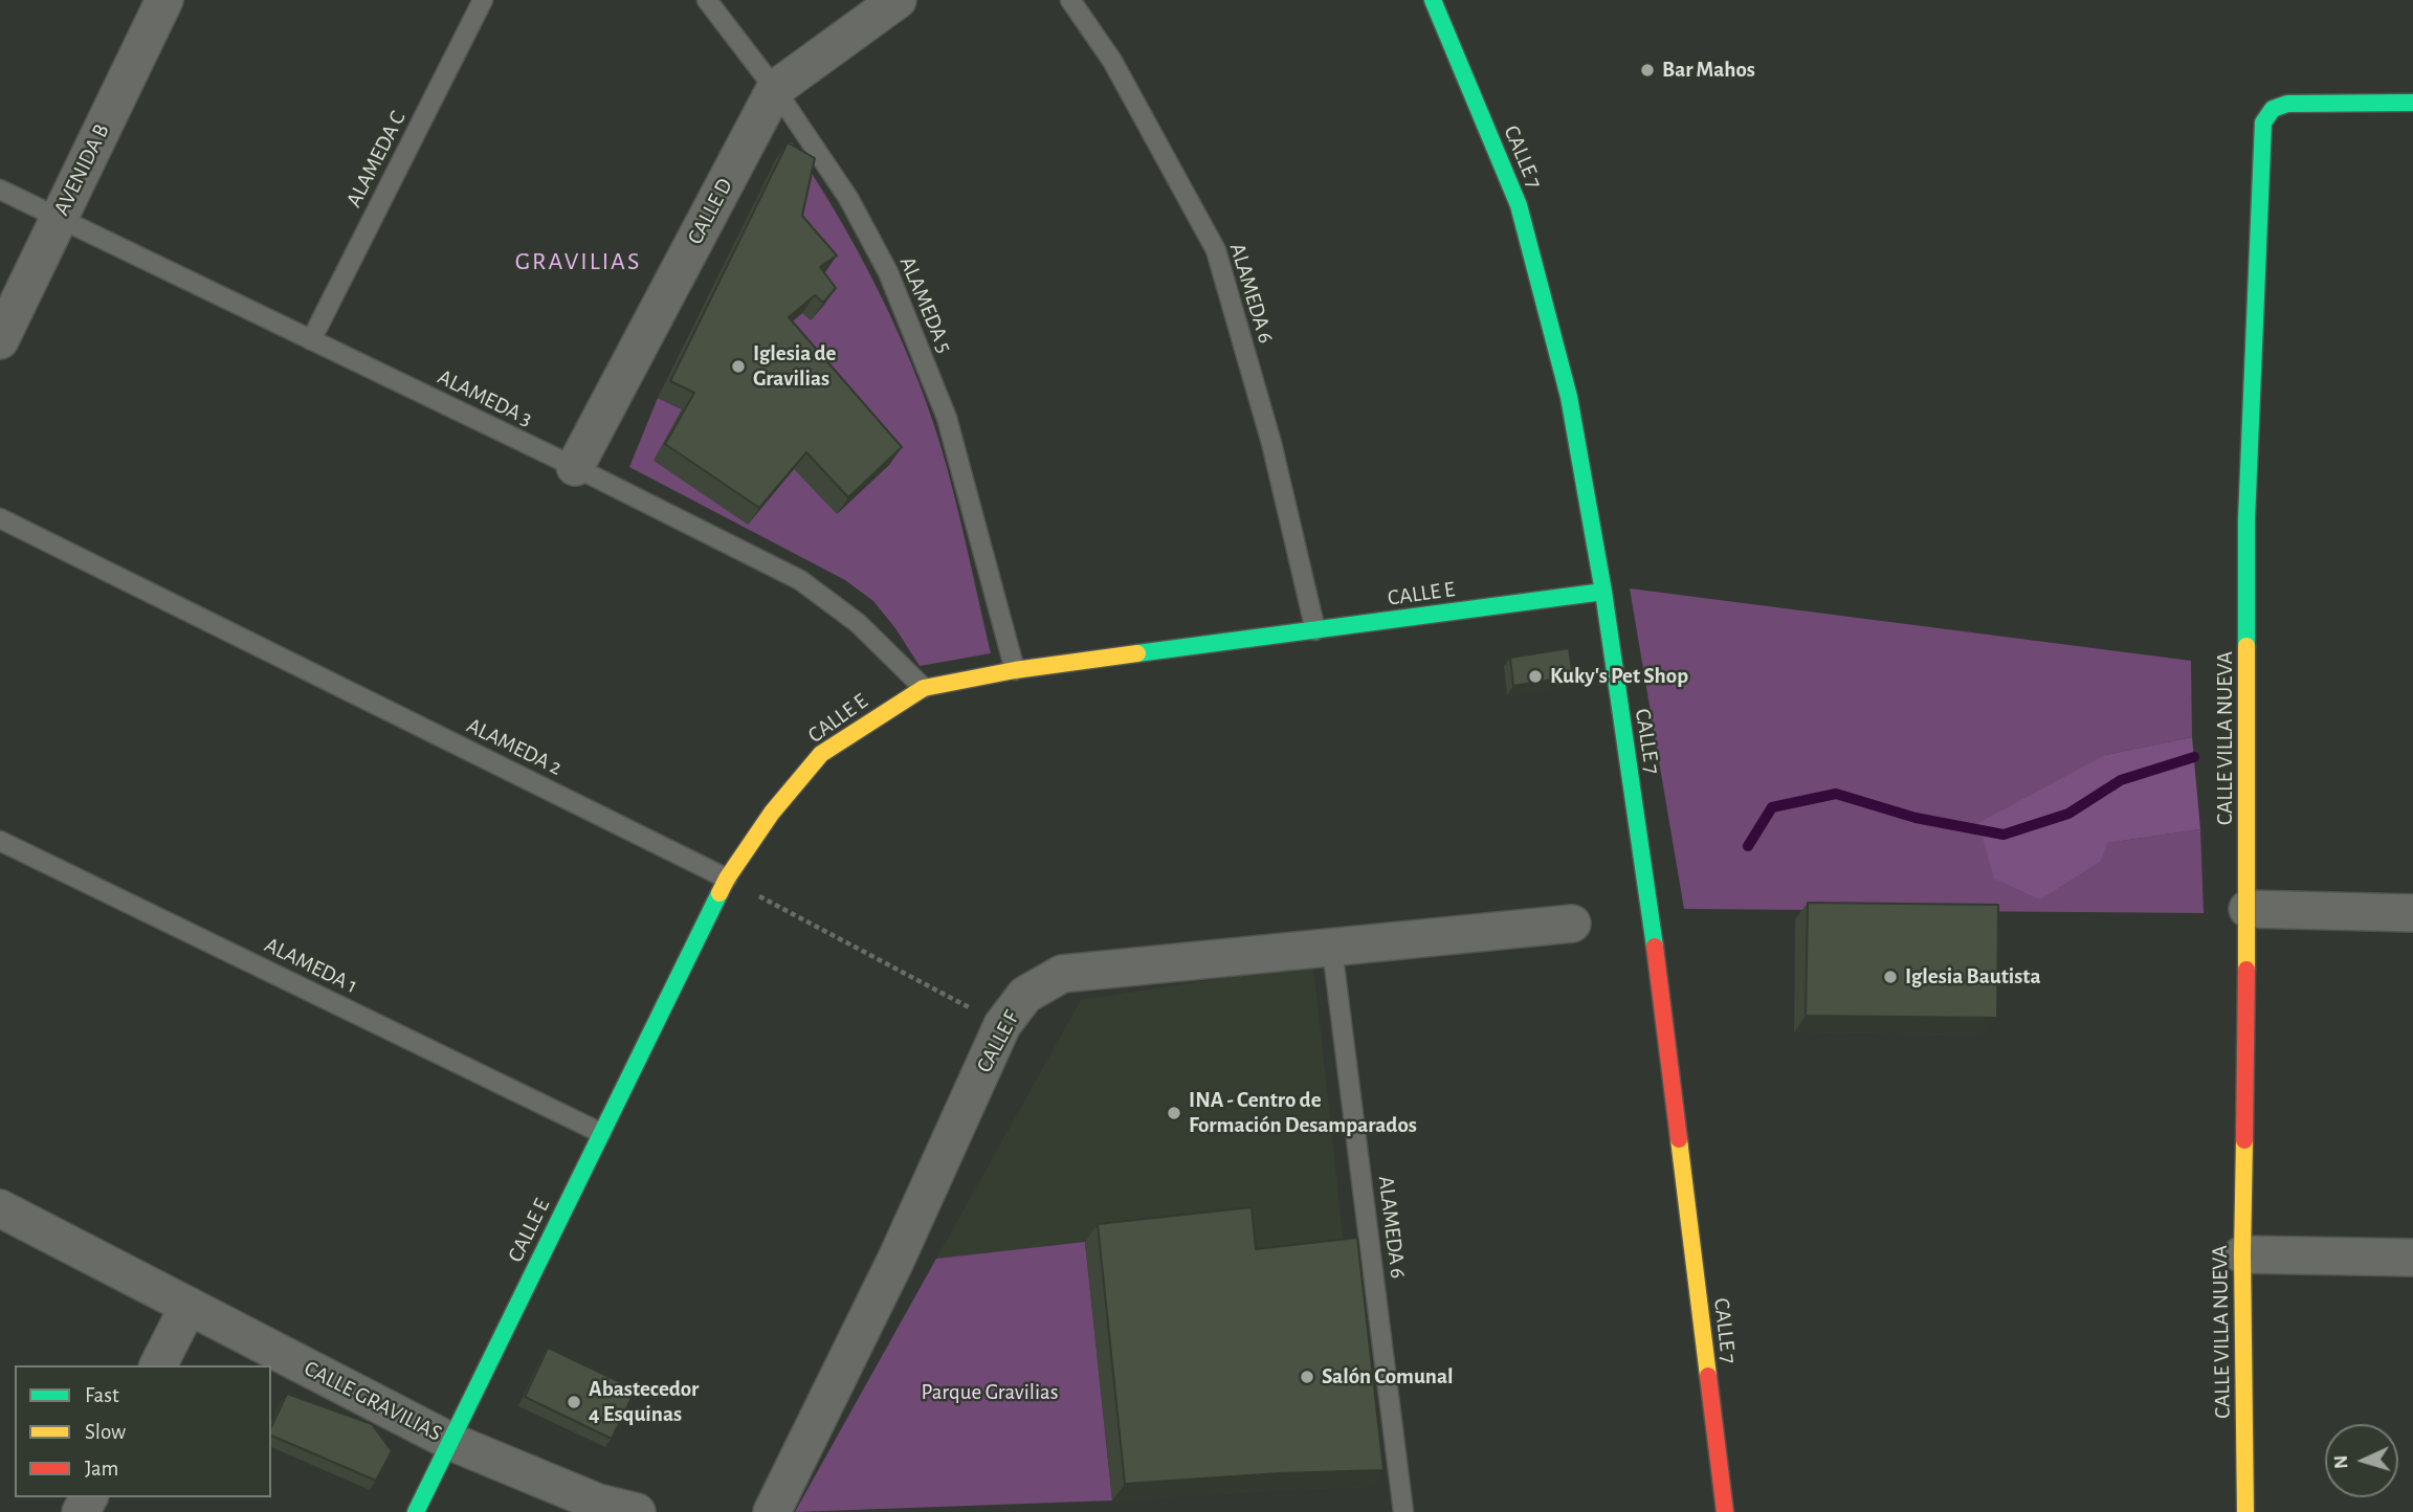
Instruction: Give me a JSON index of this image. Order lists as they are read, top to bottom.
{
  "streets": {
    "street": [
      "CALLE 7",
      "AVENIDA B",
      "CALLE D",
      "CALLE E",
      "CALLE VILLA NUEVA",
      "CALLE F",
      "CALLE GRAVILIAS"
    ],
    "lane": [
      "ALAMEDA C",
      "ALAMEDA 6",
      "ALAMEDA 5",
      "ALAMEDA 3",
      "ALAMEDA 2",
      "ALAMEDA 1"
    ]
  },
  "crossings": [
    ["CALLE 7", "CALLE E"],
    ["ALAMEDA C", "ALAMEDA 3"],
    ["AVENIDA B", "ALAMEDA 3"],
    ["CALLE D", "ALAMEDA 5"],
    ["CALLE D", "ALAMEDA 3"],
    ["ALAMEDA 6", "CALLE E"],
    ["ALAMEDA 6", "CALLE F"],
    ["ALAMEDA 5", "CALLE E"],
    ["ALAMEDA 3", "CALLE E"],
    ["CALLE E", "ALAMEDA 2"],
    ["CALLE E", "ALAMEDA 1"],
    ["CALLE E", "CALLE GRAVILIAS"]
  ],
  "districts": ["GRAVILIAS"],
  "parks": ["Parque Gravilias"],
  "places": [
    "Bar Mahos",
    "Iglesia de Gravilias",
    "Kuky's Pet Shop",
    "Iglesia Bautista",
    "INA - Centro de Formación Desamparados",
    "Salón Comunal",
    "Abastecedor 4 Esquinas"
  ],
  "legend": ["Fast", "Slow", "Jam"],
  "north": "left"
}
